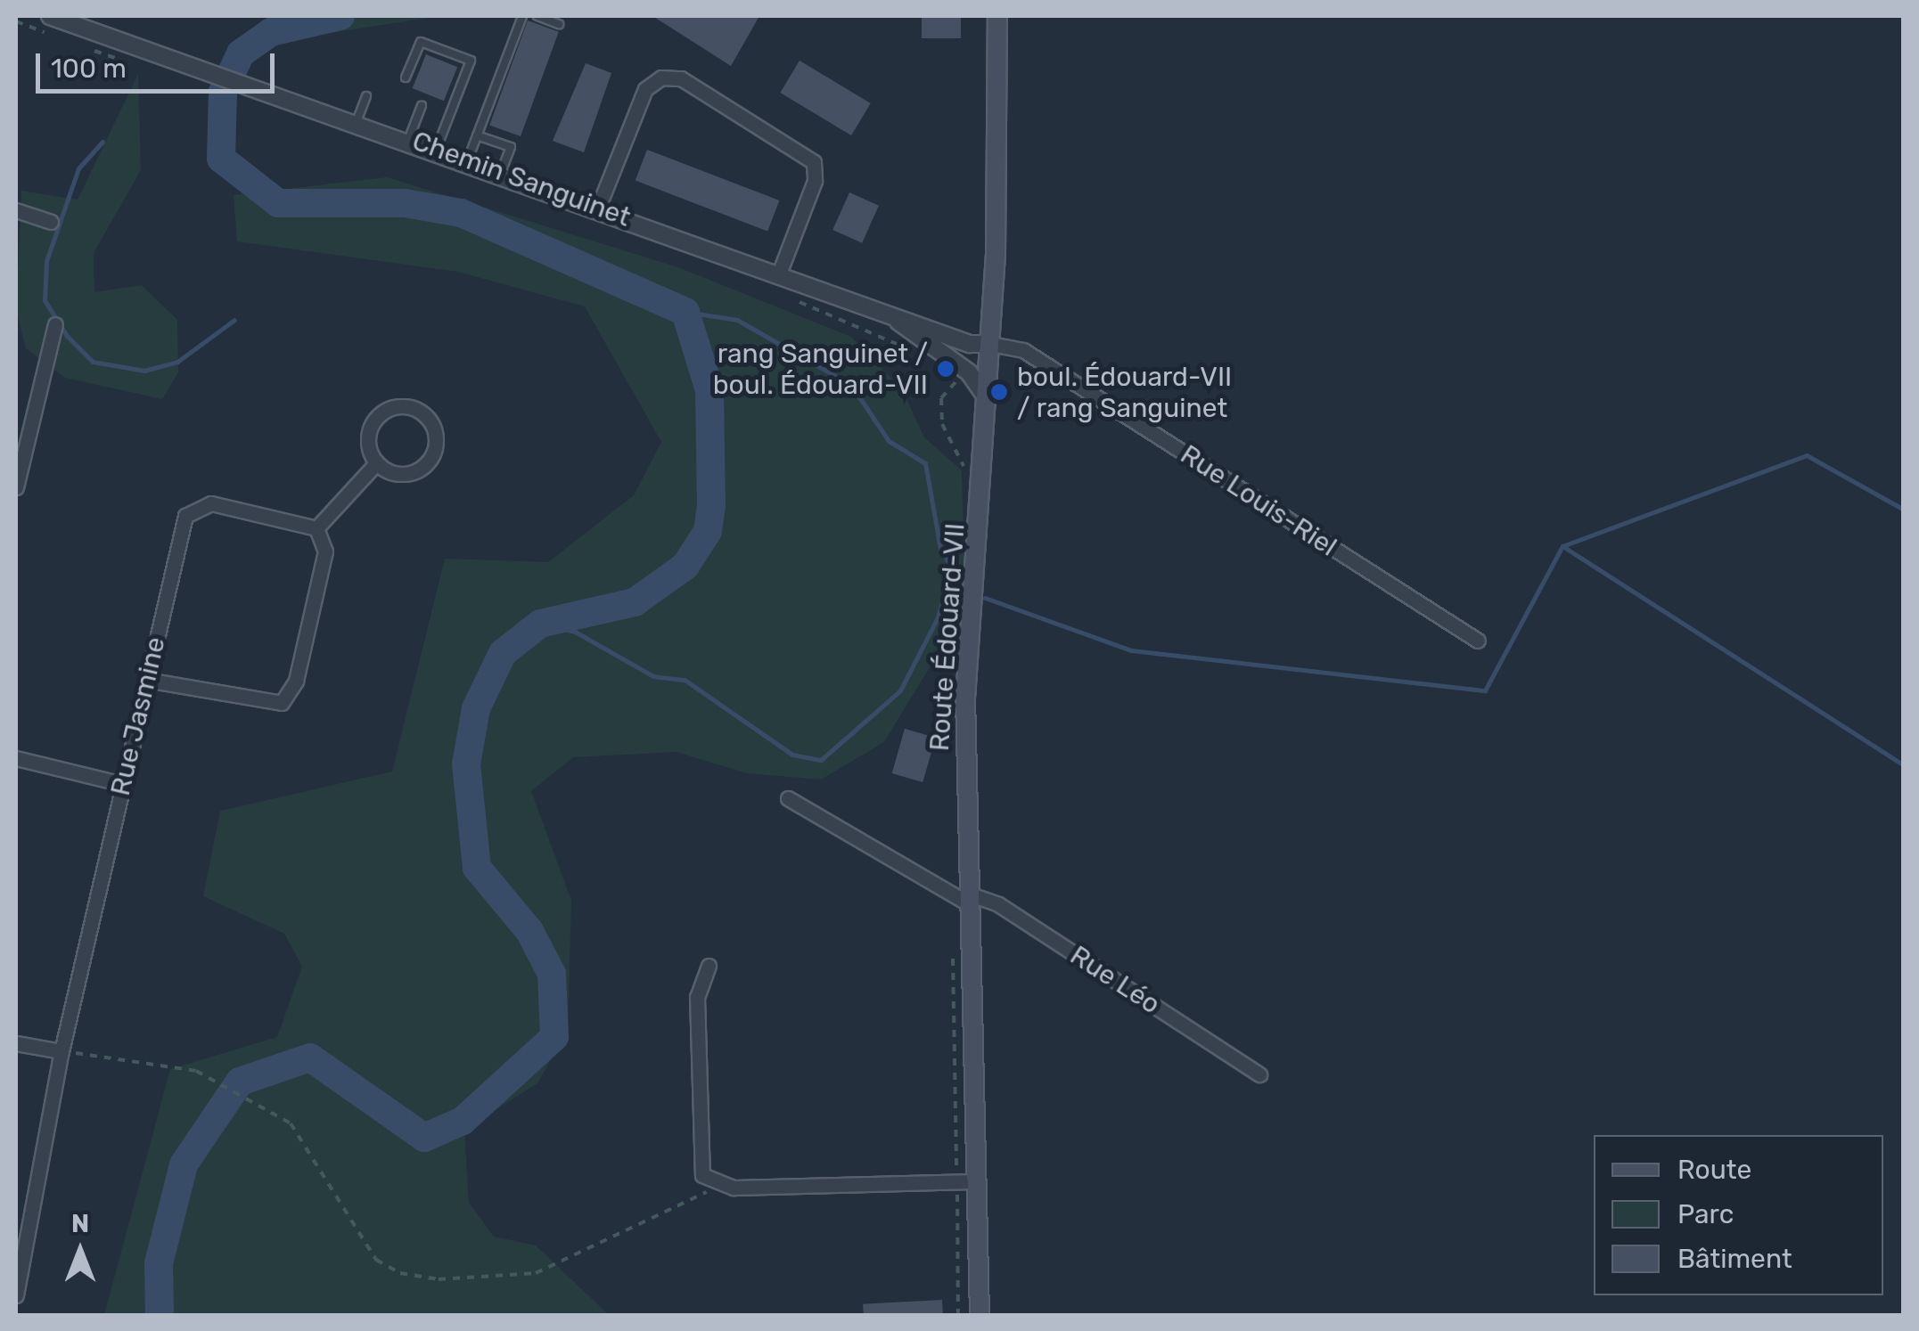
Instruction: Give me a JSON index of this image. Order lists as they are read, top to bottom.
{
  "streets": {
    "main road": ["Route Édouard-VII"],
    "street": [
      "Chemin Sanguinet",
      "Rue Louis-Riel",
      "Rue Jasmine",
      "Rue Léo"
    ]
  },
  "crossings": [
    ["Chemin Sanguinet", "Rue Louis-Riel"],
    ["Chemin Sanguinet", "Route Édouard-VII"],
    ["Rue Louis-Riel", "Route Édouard-VII"],
    ["Route Édouard-VII", "Rue Léo"]
  ],
  "places": ["rang Sanguinet / boul. Édouard-VII", "boul. Édouard-VII / rang Sanguinet"],
  "legend": ["Route", "Parc", "Bâtiment"],
  "scale_bar": "100 m",
  "north": "top"
}
